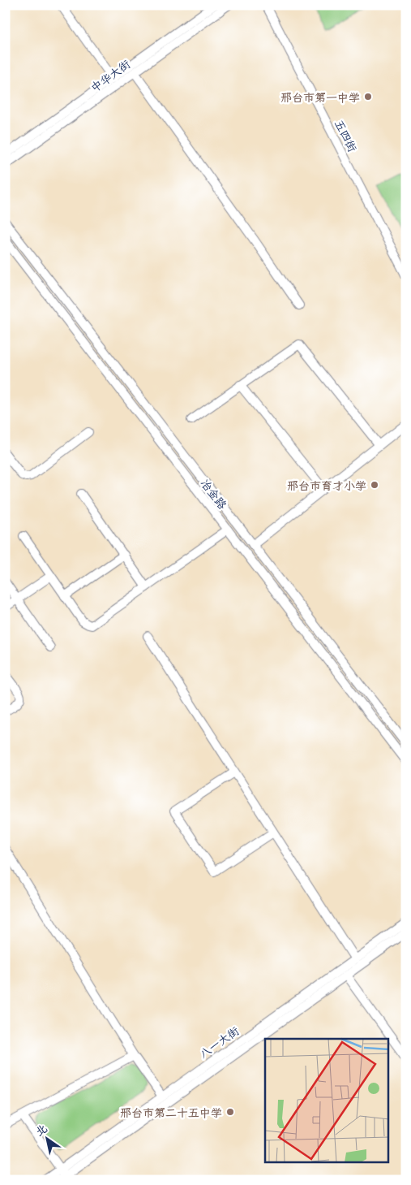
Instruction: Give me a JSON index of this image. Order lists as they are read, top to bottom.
{
  "streets": {
    "street": [
      "中华大街",
      "五四街",
      "冶金路",
      "八一大街"
    ]
  },
  "places": ["邢台市第一中学", "邢台市育才小学", "邢台市第二十五中学"],
  "north": "top left"
}
